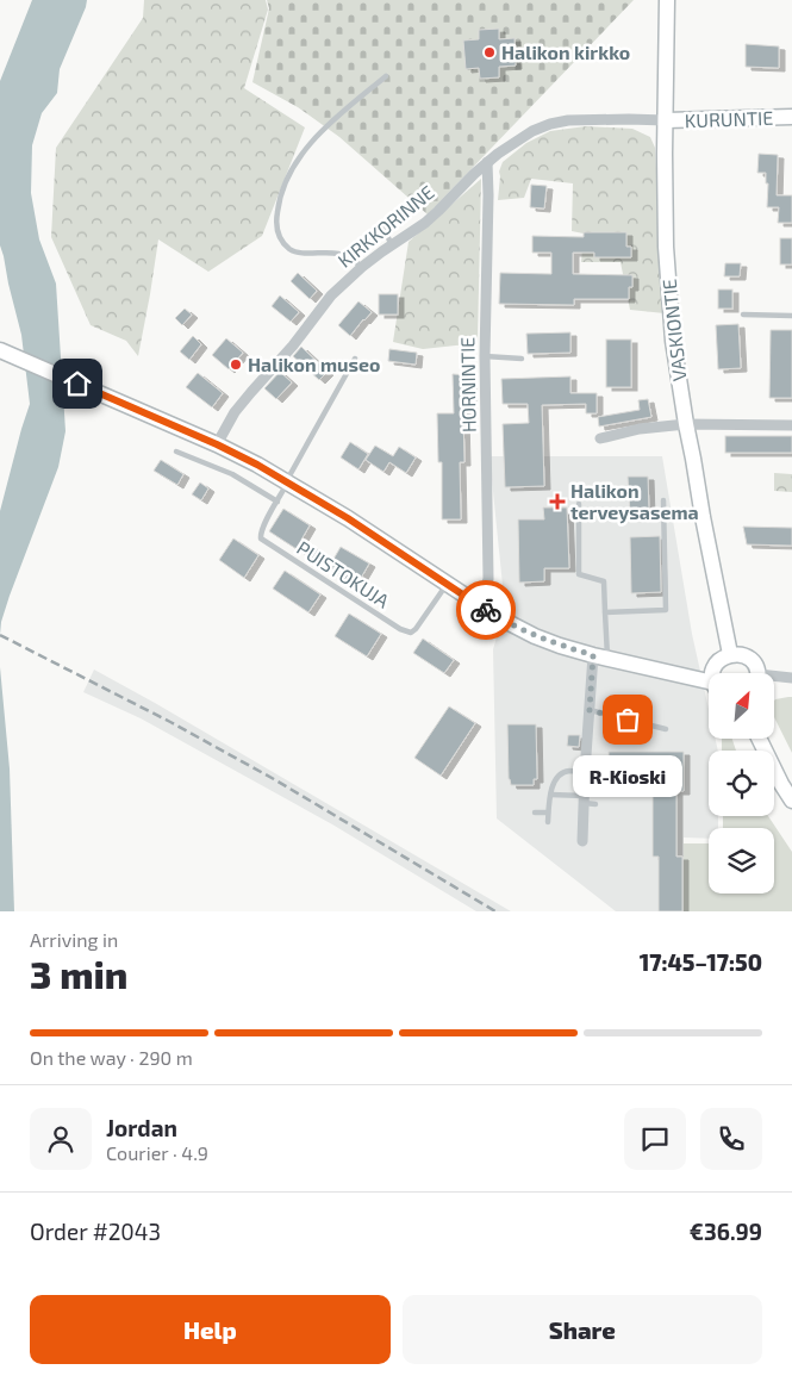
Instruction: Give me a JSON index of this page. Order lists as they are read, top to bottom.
{
  "streets": {
    "street": [
      "KURUNTIE",
      "KIRKKORINNE",
      "VASKIONTIE",
      "HORNINTIE"
    ],
    "lane": ["PUISTOKUJA"]
  },
  "crossings": [
    ["KURUNTIE", "KIRKKORINNE"],
    ["KURUNTIE", "VASKIONTIE"],
    ["KIRKKORINNE", "VASKIONTIE"],
    ["KIRKKORINNE", "HORNINTIE"]
  ],
  "places": {
    "other": ["Halikon kirkko", "Halikon museo", "R-Kioski"],
    "health": ["Halikon terveysasema"]
  },
  "north": "top right",
  "page": {
    "bubble": "R-Kioski",
    "heading": ["3 min", "Arriving in", "17:45–17:50"],
    "panel": [
      "Jordan",
      "Courier · 4.9",
      "Order #2043",
      "€36.99"
    ],
    "bar": "On the way · 290 m",
    "buttons": ["Help", "Share"]
  }
}
